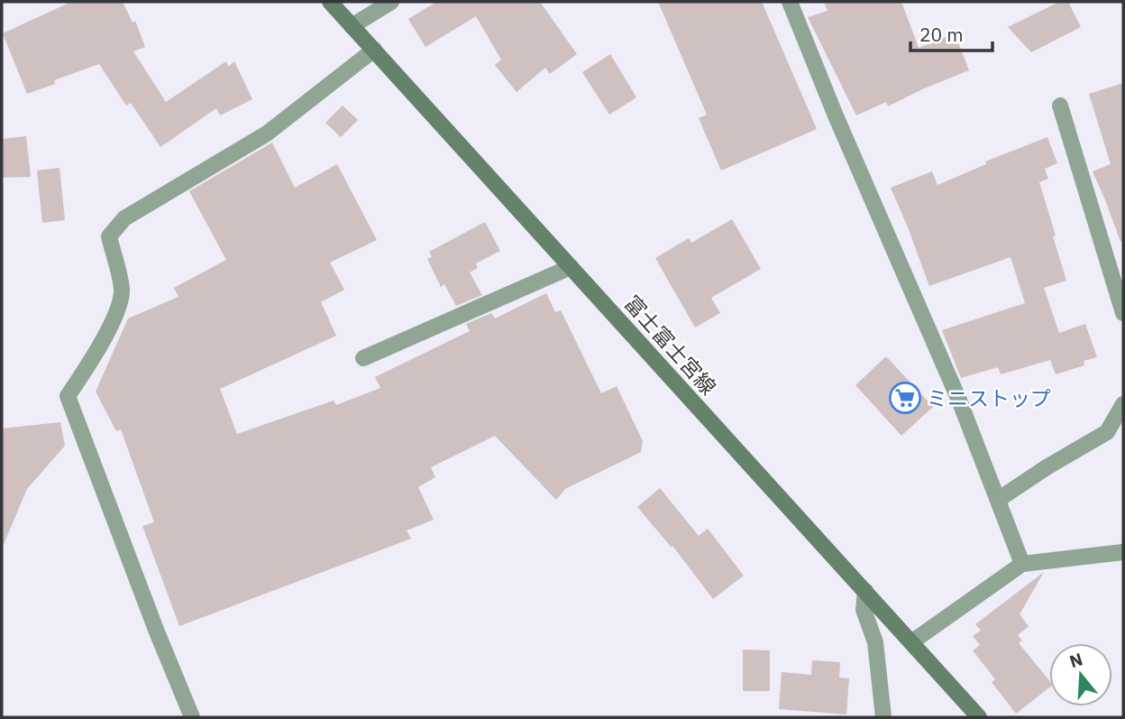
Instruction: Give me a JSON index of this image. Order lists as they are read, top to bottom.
{
  "streets": {
    "main road": ["富士富士宮線"]
  },
  "places": {
    "supermarket": ["ミニストップ"]
  },
  "scale_bar": "20 m",
  "north": "top"
}
